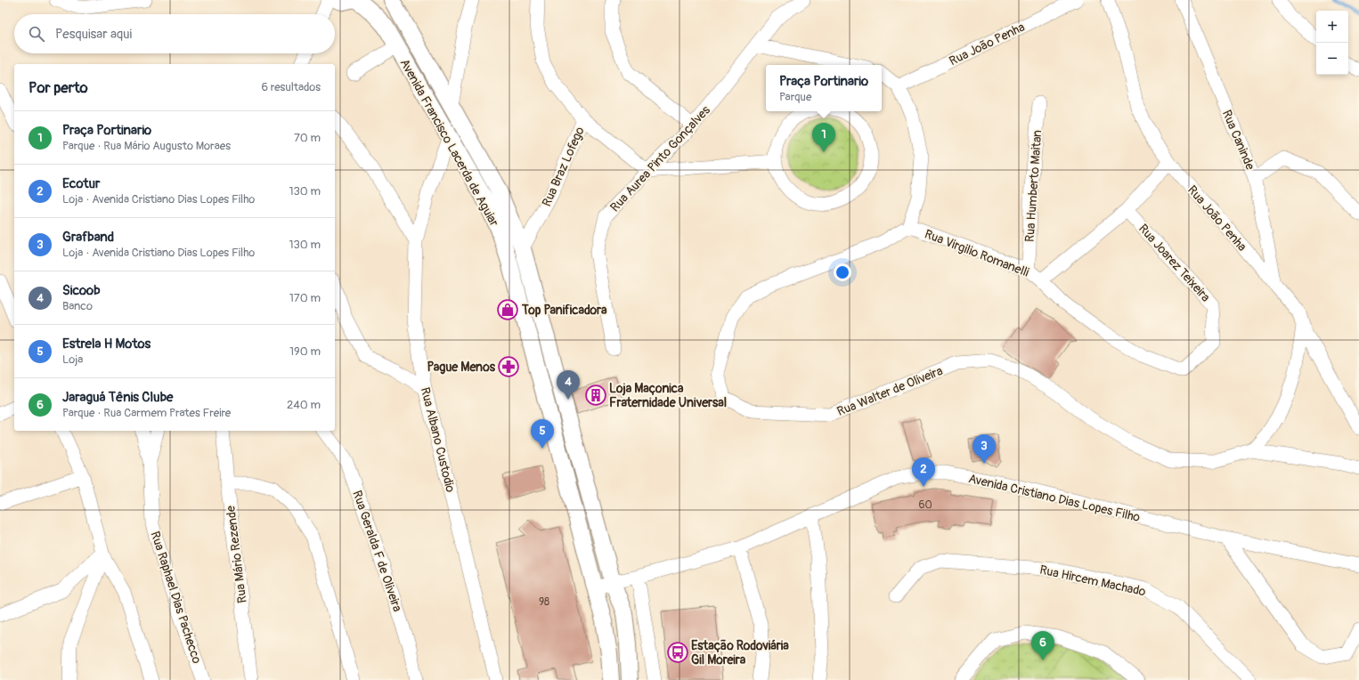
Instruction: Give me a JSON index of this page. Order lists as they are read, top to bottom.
{
  "streets": {
    "main road": ["Avenida Francisco Lacerda de Aguiar"],
    "street": [
      "Rua João Penha",
      "Rua Caninde",
      "Rua Aurea Pinto Gonçalves",
      "Rua Braz Lofego",
      "Rua Humberto Maitan",
      "Rua Virgilio Romanelli",
      "Rua Joarez Teixeira",
      "Rua Walter de Oliveira",
      "Rua Albano Custodio",
      "Avenida Cristiano Dias Lopes Filho",
      "Rua Geralda F de Oliveira",
      "Rua Mário Rezende",
      "Rua Hircem Machado",
      "Rua Raphael Dias Pachecco"
    ]
  },
  "crossings": [
    ["Rua João Penha", "Rua Caninde"],
    ["Rua João Penha", "Rua Virgilio Romanelli"],
    ["Avenida Francisco Lacerda de Aguiar", "Rua Braz Lofego"],
    ["Avenida Francisco Lacerda de Aguiar", "Rua Albano Custodio"],
    ["Avenida Francisco Lacerda de Aguiar", "Avenida Cristiano Dias Lopes Filho"],
    ["Rua Aurea Pinto Gonçalves", "Rua Braz Lofego"],
    ["Rua Humberto Maitan", "Rua Virgilio Romanelli"],
    ["Rua Virgilio Romanelli", "Rua Joarez Teixeira"],
    ["Rua Virgilio Romanelli", "Rua Walter de Oliveira"]
  ],
  "places": {
    "shop": ["Top Panificadora"],
    "pharmacy": ["Pague Menos"],
    "building": ["Loja Maçonica Fraternidade Universal"],
    "bus stop": ["Estação Rodoviária Gil Moreira"]
  },
  "house_numbers": ["60", "98"],
  "page": {
    "map_buttons": ["+", "−"],
    "search": "Pesquisar aqui",
    "heading": ["Por perto", "6 resultados"],
    "popup": ["Praça Portinario", "Parque"],
    "list": [
      {
        "mark": "1",
        "name": "Praça Portinario",
        "note": "Parque · Rua Mário Augusto Moraes",
        "value": "70 m"
      },
      {
        "mark": "2",
        "name": "Ecotur",
        "note": "Loja · Avenida Cristiano Dias Lopes Filho",
        "value": "130 m"
      },
      {
        "mark": "3",
        "name": "Grafband",
        "note": "Loja · Avenida Cristiano Dias Lopes Filho",
        "value": "130 m"
      },
      {
        "mark": "4",
        "name": "Sicoob",
        "note": "Banco",
        "value": "170 m"
      },
      {
        "mark": "5",
        "name": "Estrela H Motos",
        "note": "Loja",
        "value": "190 m"
      },
      {
        "mark": "6",
        "name": "Jaraguá Tênis Clube",
        "note": "Parque · Rua Carmem Prates Freire",
        "value": "240 m"
      }
    ],
    "pins": [
      "1",
      "4",
      "5",
      "3",
      "2",
      "6"
    ]
  }
}
